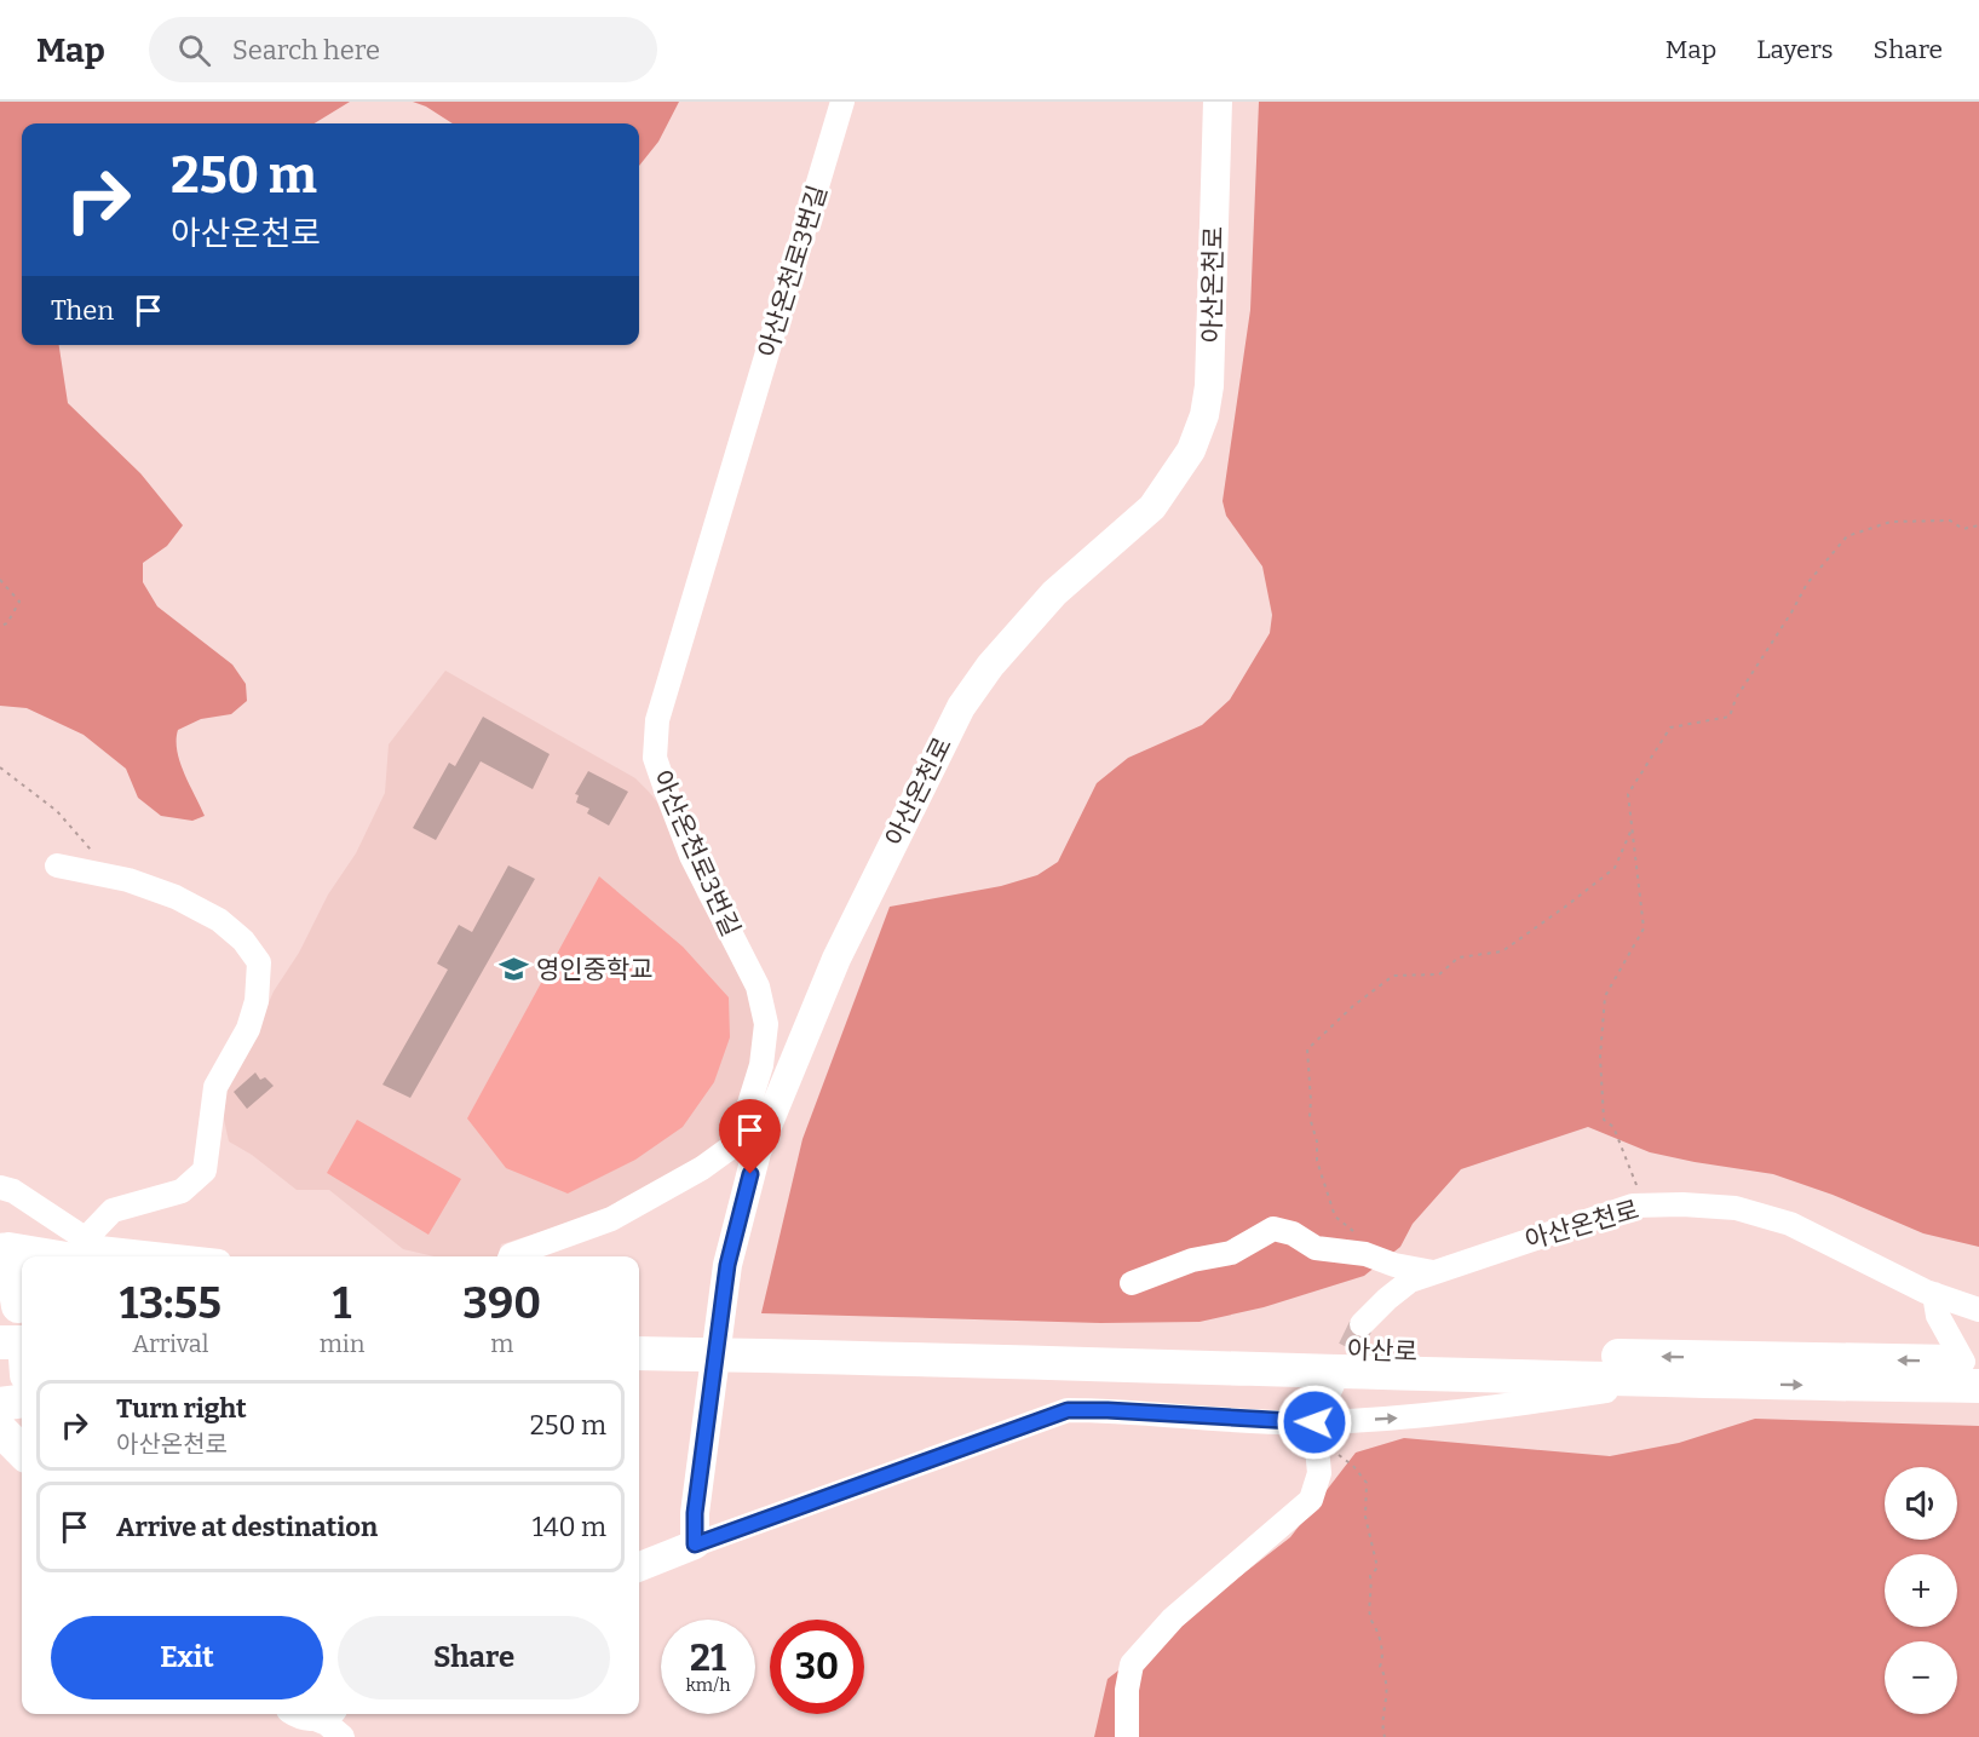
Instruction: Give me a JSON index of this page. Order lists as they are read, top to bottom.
{
  "streets": {
    "highway": ["아산로"],
    "main road": ["아산온천로"],
    "street": ["아산온천로3번길"]
  },
  "crossings": [
    ["아산온천로3번길", "아산온천로"]
  ],
  "places": {
    "school or university": ["영인중학교"]
  },
  "page": {
    "header": "Map",
    "search": "Search here",
    "nav": ["Map", "Layers", "Share"],
    "turn": ["250 m", "아산온천로"],
    "then": "Then",
    "eta": [
      "13:55",
      "Arrival",
      "1",
      "min",
      "390",
      "m"
    ],
    "list": [
      {
        "name": "Turn right",
        "note": "아산온천로",
        "value": "250 m"
      },
      {
        "name": "Arrive at destination",
        "value": "140 m"
      }
    ],
    "map_buttons": ["+", "−"],
    "buttons": ["Exit", "Share"],
    "speed": "21 km/h",
    "limit": "30"
  }
}
